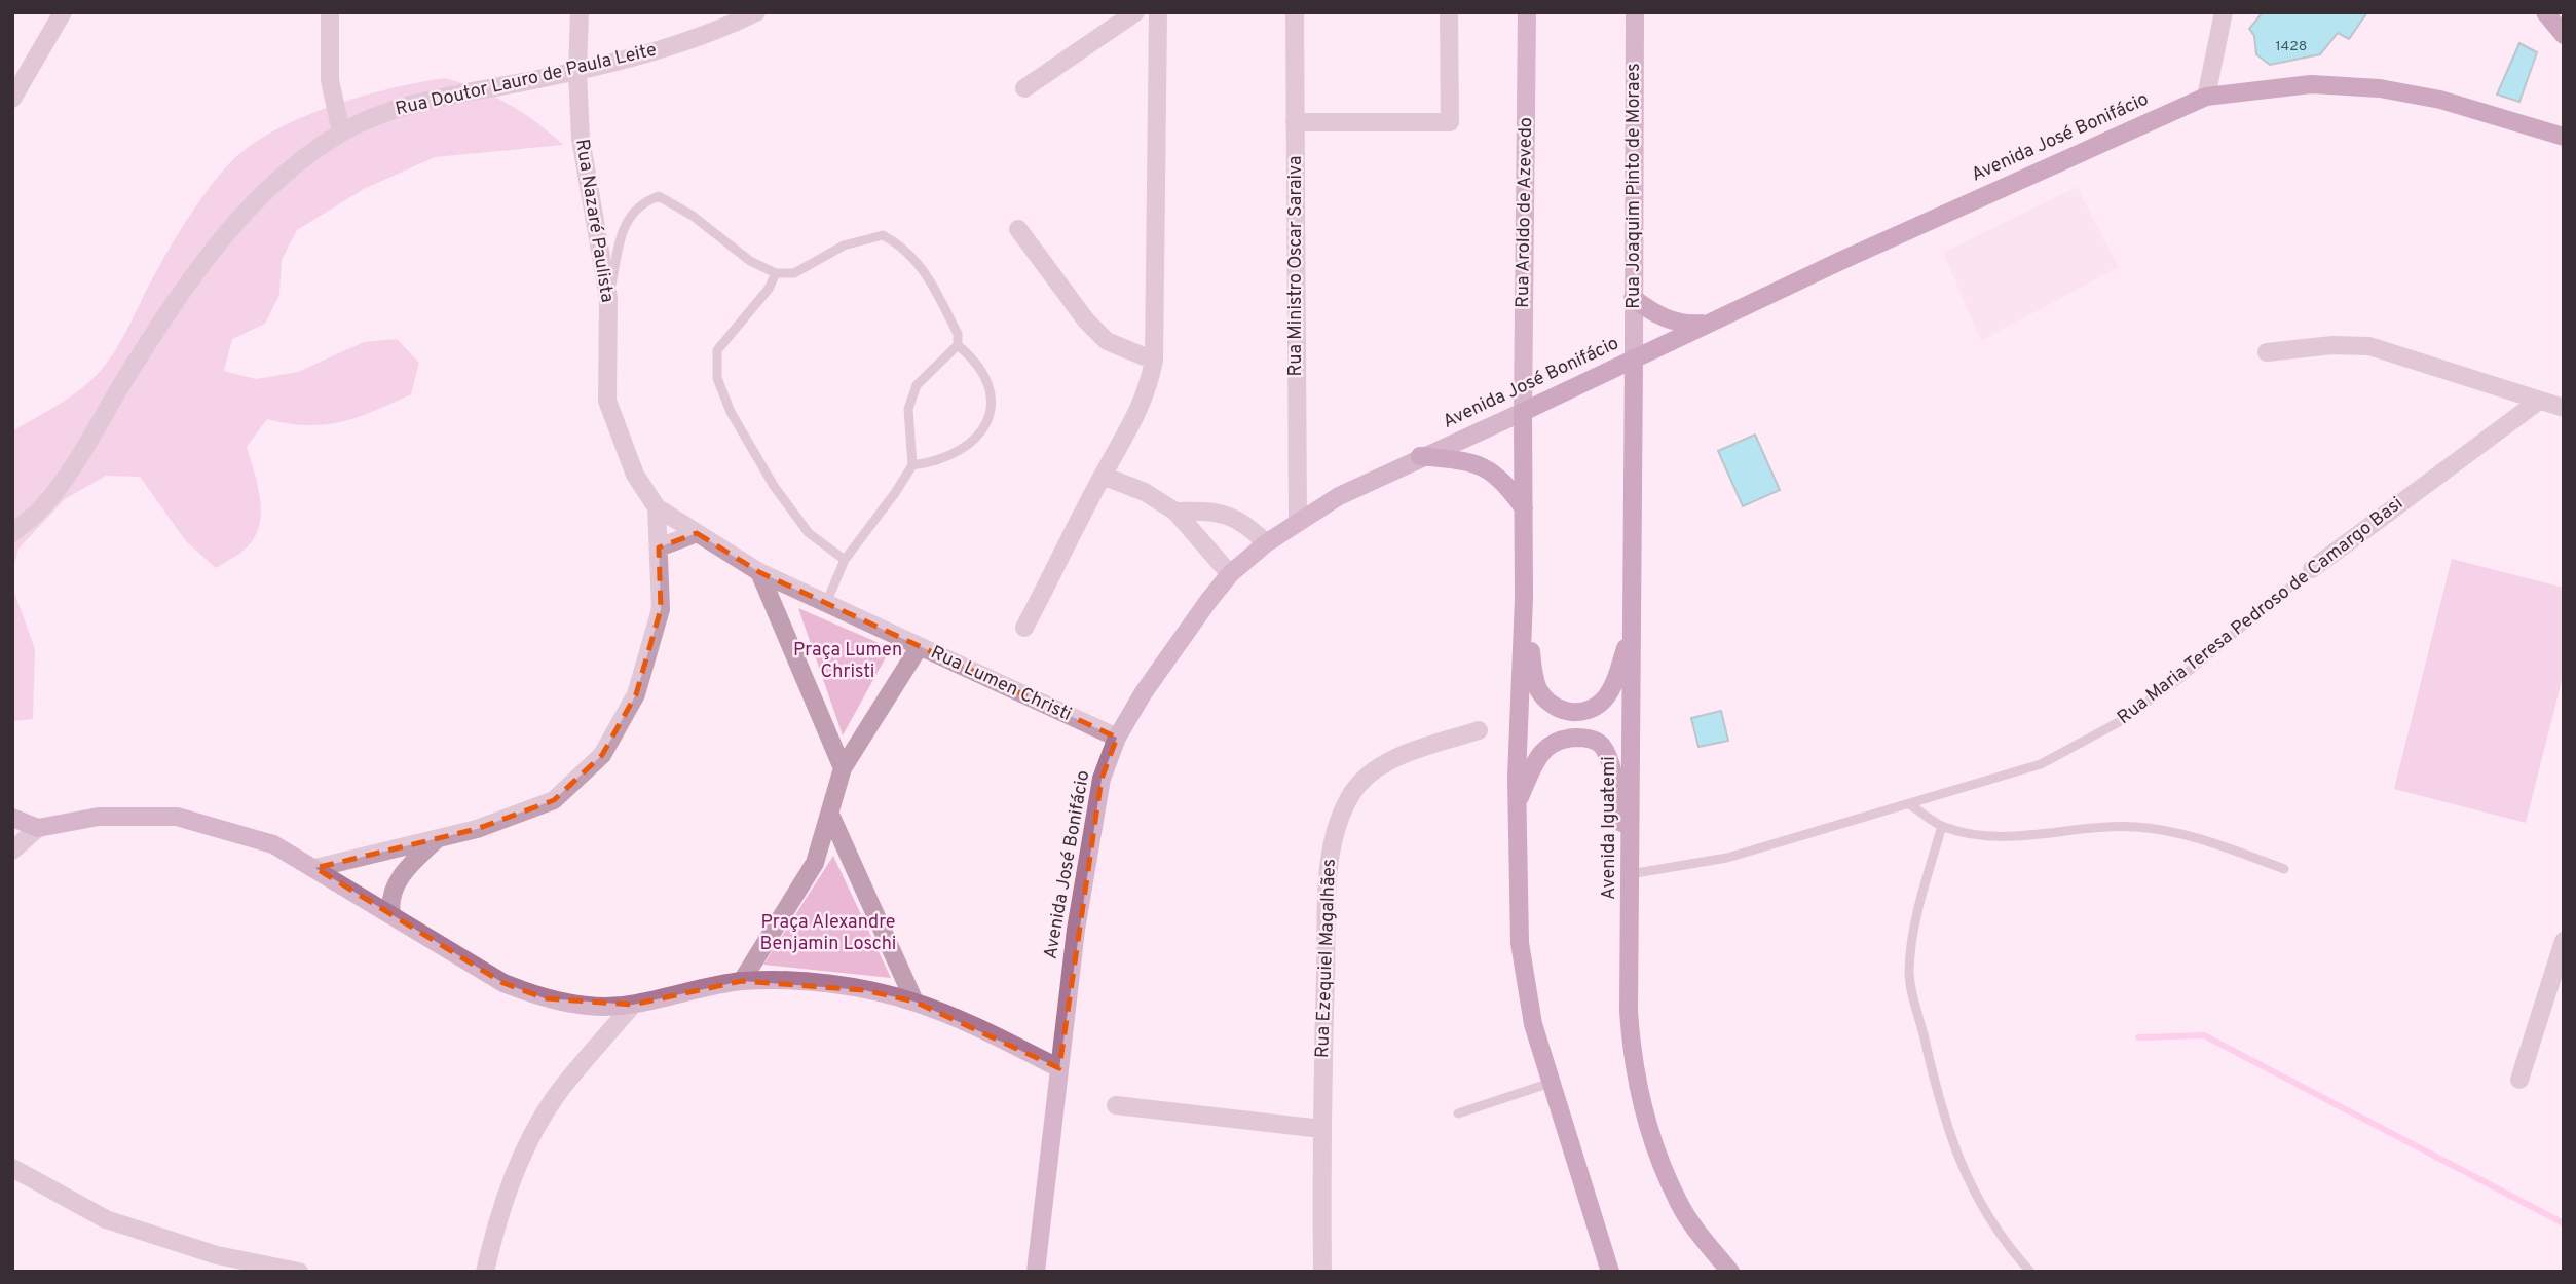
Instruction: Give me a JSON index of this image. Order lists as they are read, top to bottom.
{
  "streets": {
    "main road": [
      "Avenida José Bonifácio",
      "Rua Joaquim Pinto de Moraes",
      "Rua Aroldo de Azevedo",
      "Avenida Iguatemi"
    ],
    "street": [
      "Rua Doutor Lauro de Paula Leite",
      "Rua Nazaré Paulista",
      "Rua Ministro Oscar Saraiva",
      "Rua Maria Teresa Pedroso de Camargo Basi",
      "Rua Lumen Christi",
      "Rua Ezequiel Magalhães"
    ]
  },
  "crossings": [
    ["Rua Doutor Lauro de Paula Leite", "Rua Nazaré Paulista"],
    ["Avenida José Bonifácio", "Rua Joaquim Pinto de Moraes"],
    ["Avenida José Bonifácio", "Rua Aroldo de Azevedo"],
    ["Avenida José Bonifácio", "Rua Ministro Oscar Saraiva"],
    ["Avenida José Bonifácio", "Rua Lumen Christi"],
    ["Avenida José Bonifácio", "Avenida Iguatemi"],
    ["Rua Joaquim Pinto de Moraes", "Avenida Iguatemi"],
    ["Rua Nazaré Paulista", "Rua Lumen Christi"],
    ["Rua Maria Teresa Pedroso de Camargo Basi", "Avenida Iguatemi"]
  ],
  "parks": ["Praça Lumen Christi", "Praça Alexandre Benjamin Loschi"],
  "house_numbers": ["1428"]
}
